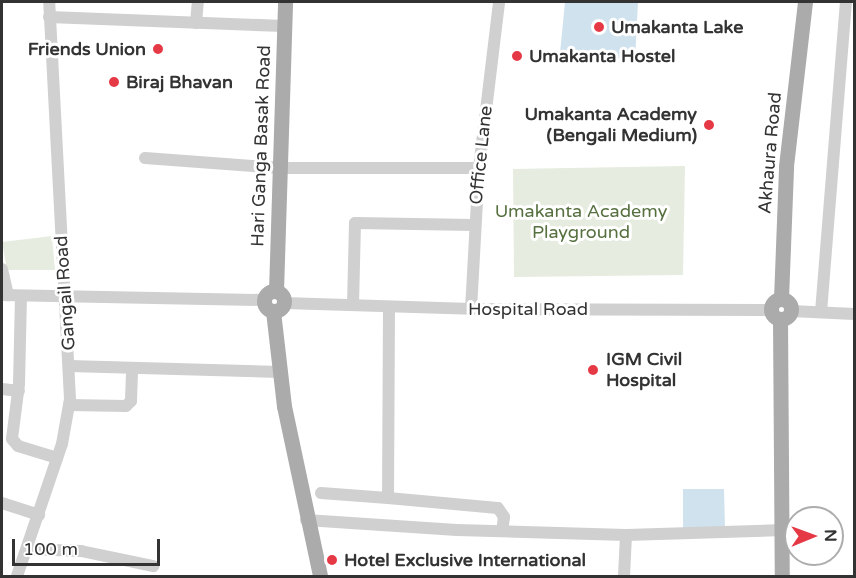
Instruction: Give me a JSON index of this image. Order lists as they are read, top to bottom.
{
  "streets": {
    "main road": ["Hari Ganga Basak Road", "Akhaura Road"],
    "street": ["Office Lane", "Gangail Road", "Hospital Road"]
  },
  "crossings": [
    ["Hari Ganga Basak Road", "Hospital Road"],
    ["Akhaura Road", "Hospital Road"],
    ["Office Lane", "Hospital Road"],
    ["Gangail Road", "Hospital Road"]
  ],
  "parks": ["Umakanta Academy Playground"],
  "places": [
    "Umakanta Lake",
    "Friends Union",
    "Umakanta Hostel",
    "Biraj Bhavan",
    "Umakanta Academy (Bengali Medium)",
    "IGM Civil Hospital",
    "Hotel Exclusive International"
  ],
  "scale_bar": "100 m",
  "north": "right"
}
